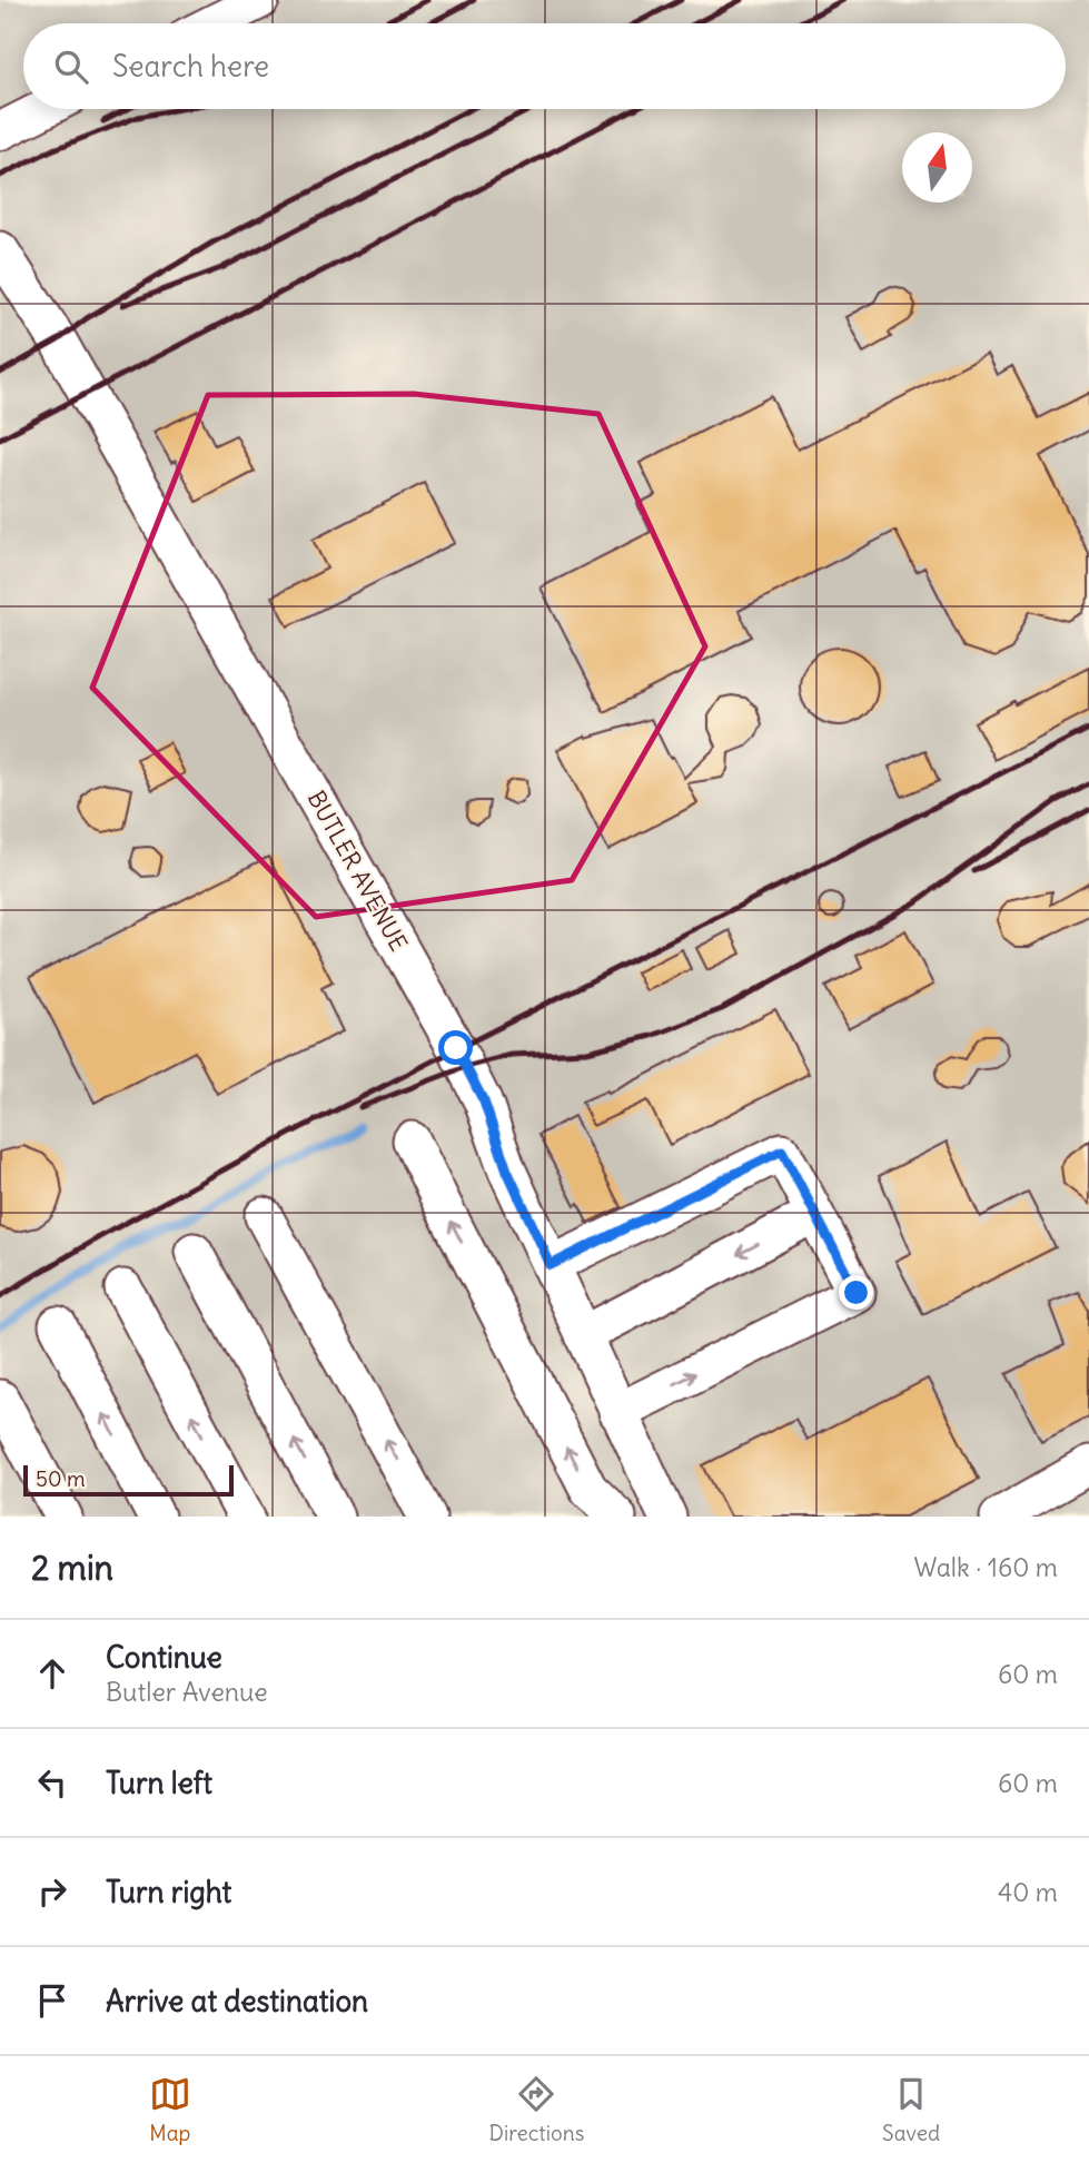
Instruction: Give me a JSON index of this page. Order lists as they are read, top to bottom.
{
  "streets": {
    "street": ["BUTLER AVENUE"]
  },
  "scale_bar": "50 m",
  "north": "top",
  "page": {
    "search": "Search here",
    "scale": "50 m",
    "heading": ["2 min", "Walk · 160 m"],
    "list": [
      ["Continue", "Butler Avenue", "60 m"],
      ["Turn left", "60 m"],
      ["Turn right", "40 m"],
      "Arrive at destination"
    ],
    "nav": ["Map", "Directions", "Saved"]
  }
}
